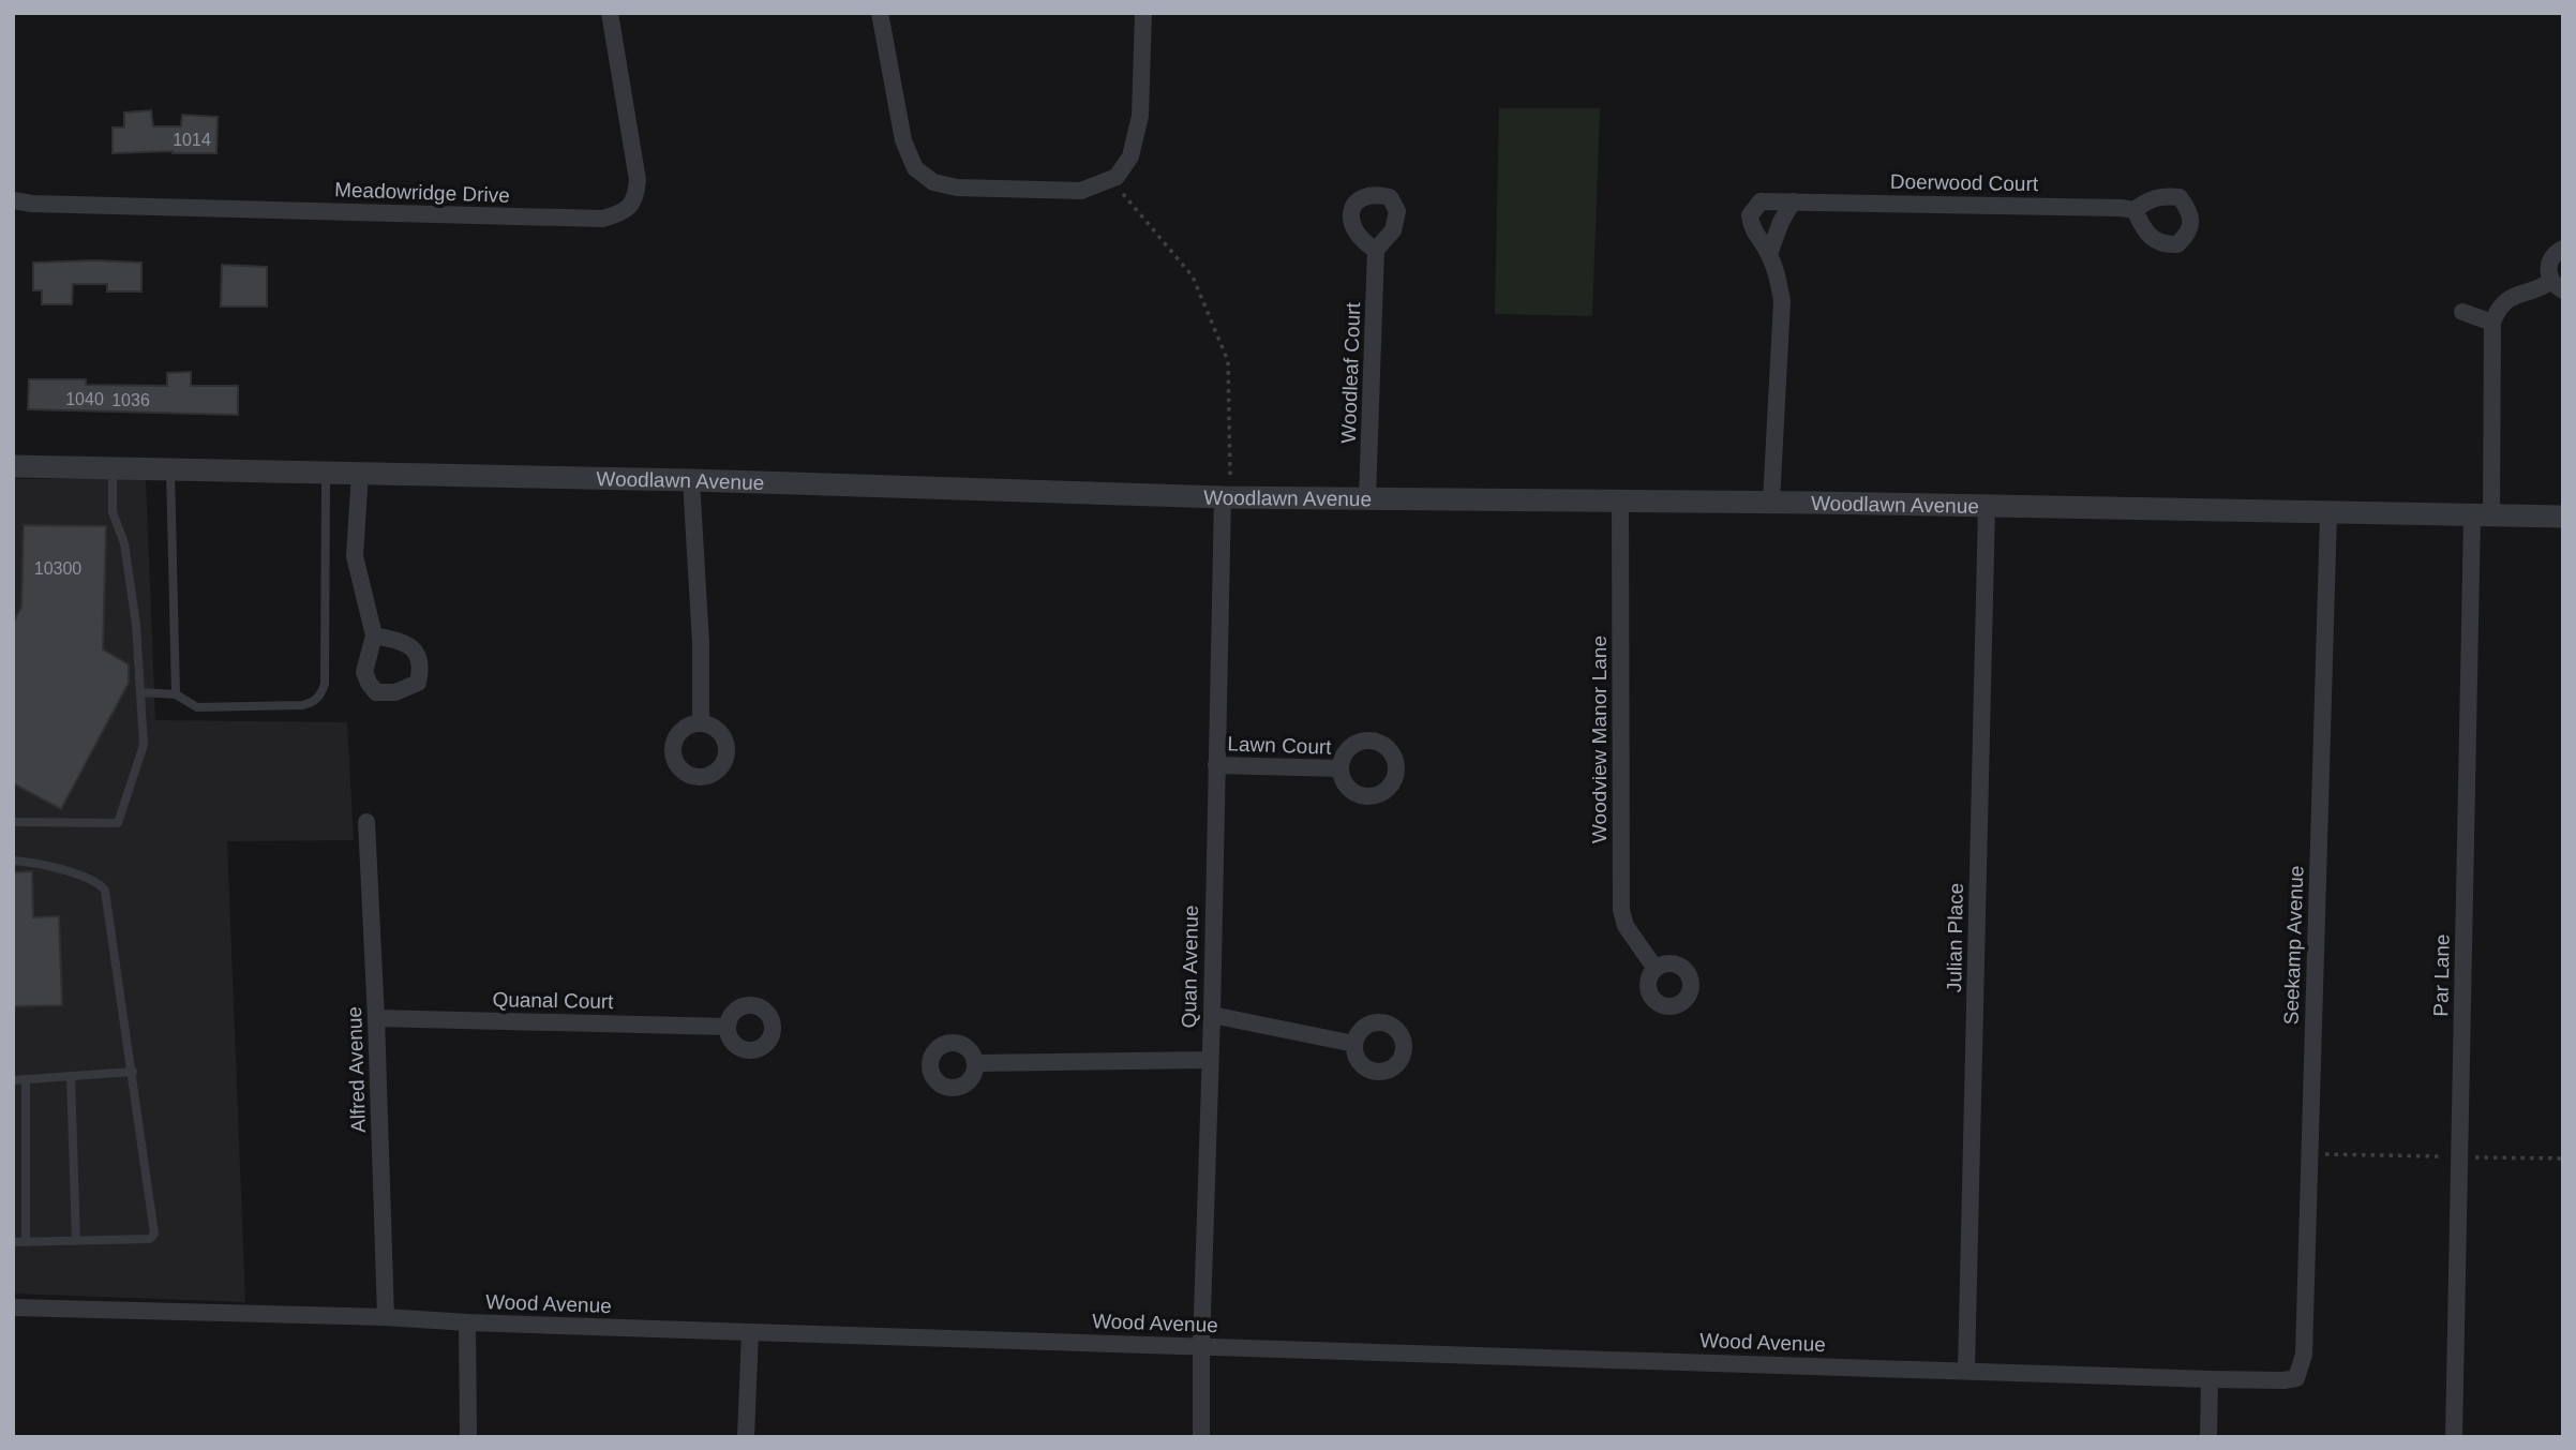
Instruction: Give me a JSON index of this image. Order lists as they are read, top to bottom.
{
  "streets": {
    "street": [
      "Doerwood Court",
      "Meadowridge Drive",
      "Woodleaf Court",
      "Woodlawn Avenue",
      "Woodview Manor Lane",
      "Lawn Court",
      "Julian Place",
      "Seekamp Avenue",
      "Quan Avenue",
      "Par Lane",
      "Quanal Court",
      "Alfred Avenue",
      "Wood Avenue"
    ]
  },
  "crossings": [
    ["Doerwood Court", "Woodlawn Avenue"],
    ["Woodleaf Court", "Woodlawn Avenue"],
    ["Woodlawn Avenue", "Woodview Manor Lane"],
    ["Woodlawn Avenue", "Julian Place"],
    ["Woodlawn Avenue", "Seekamp Avenue"],
    ["Woodlawn Avenue", "Quan Avenue"],
    ["Woodlawn Avenue", "Par Lane"],
    ["Lawn Court", "Quan Avenue"],
    ["Julian Place", "Wood Avenue"],
    ["Seekamp Avenue", "Wood Avenue"],
    ["Quan Avenue", "Wood Avenue"],
    ["Quanal Court", "Alfred Avenue"],
    ["Alfred Avenue", "Wood Avenue"]
  ],
  "house_numbers": [
    "1014",
    "1040",
    "1036",
    "10300"
  ]
}
